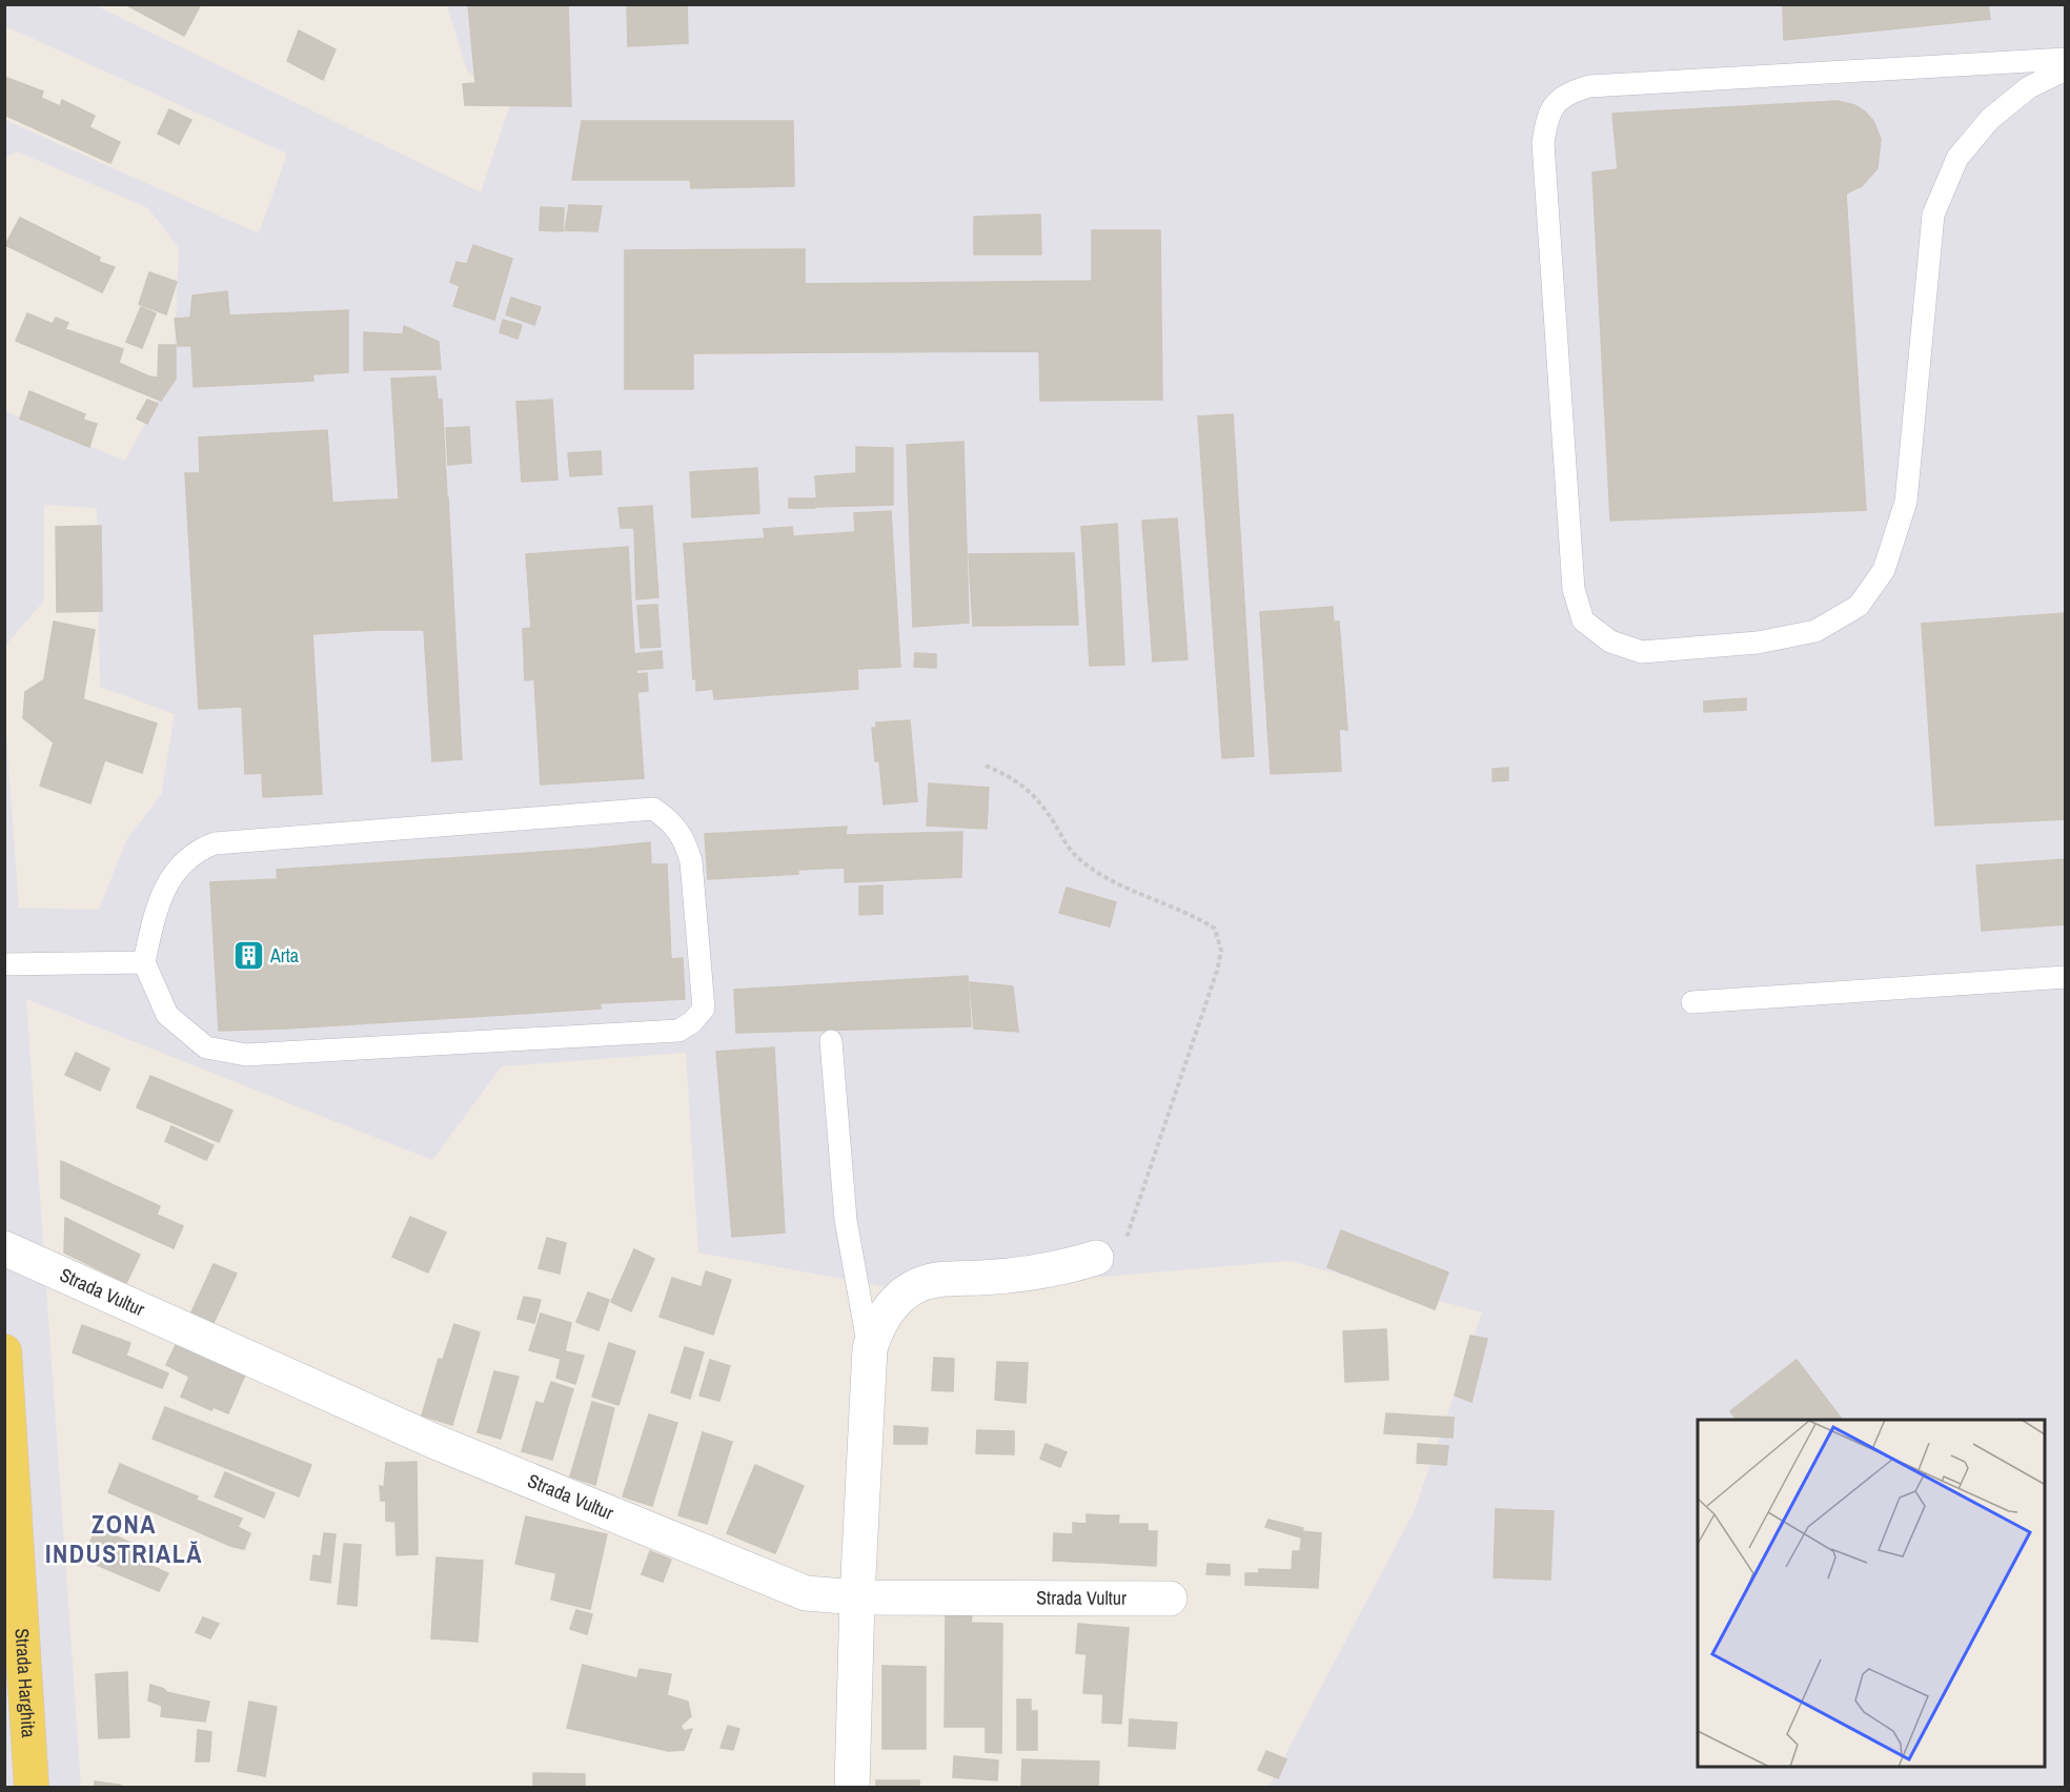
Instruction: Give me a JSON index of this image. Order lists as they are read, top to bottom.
{
  "streets": {
    "main road": ["Strada Harghita"],
    "street": ["Strada Vultur"]
  },
  "districts": ["ZONA INDUSTRIALĂ"],
  "places": {
    "building": ["Arta"]
  }
}
